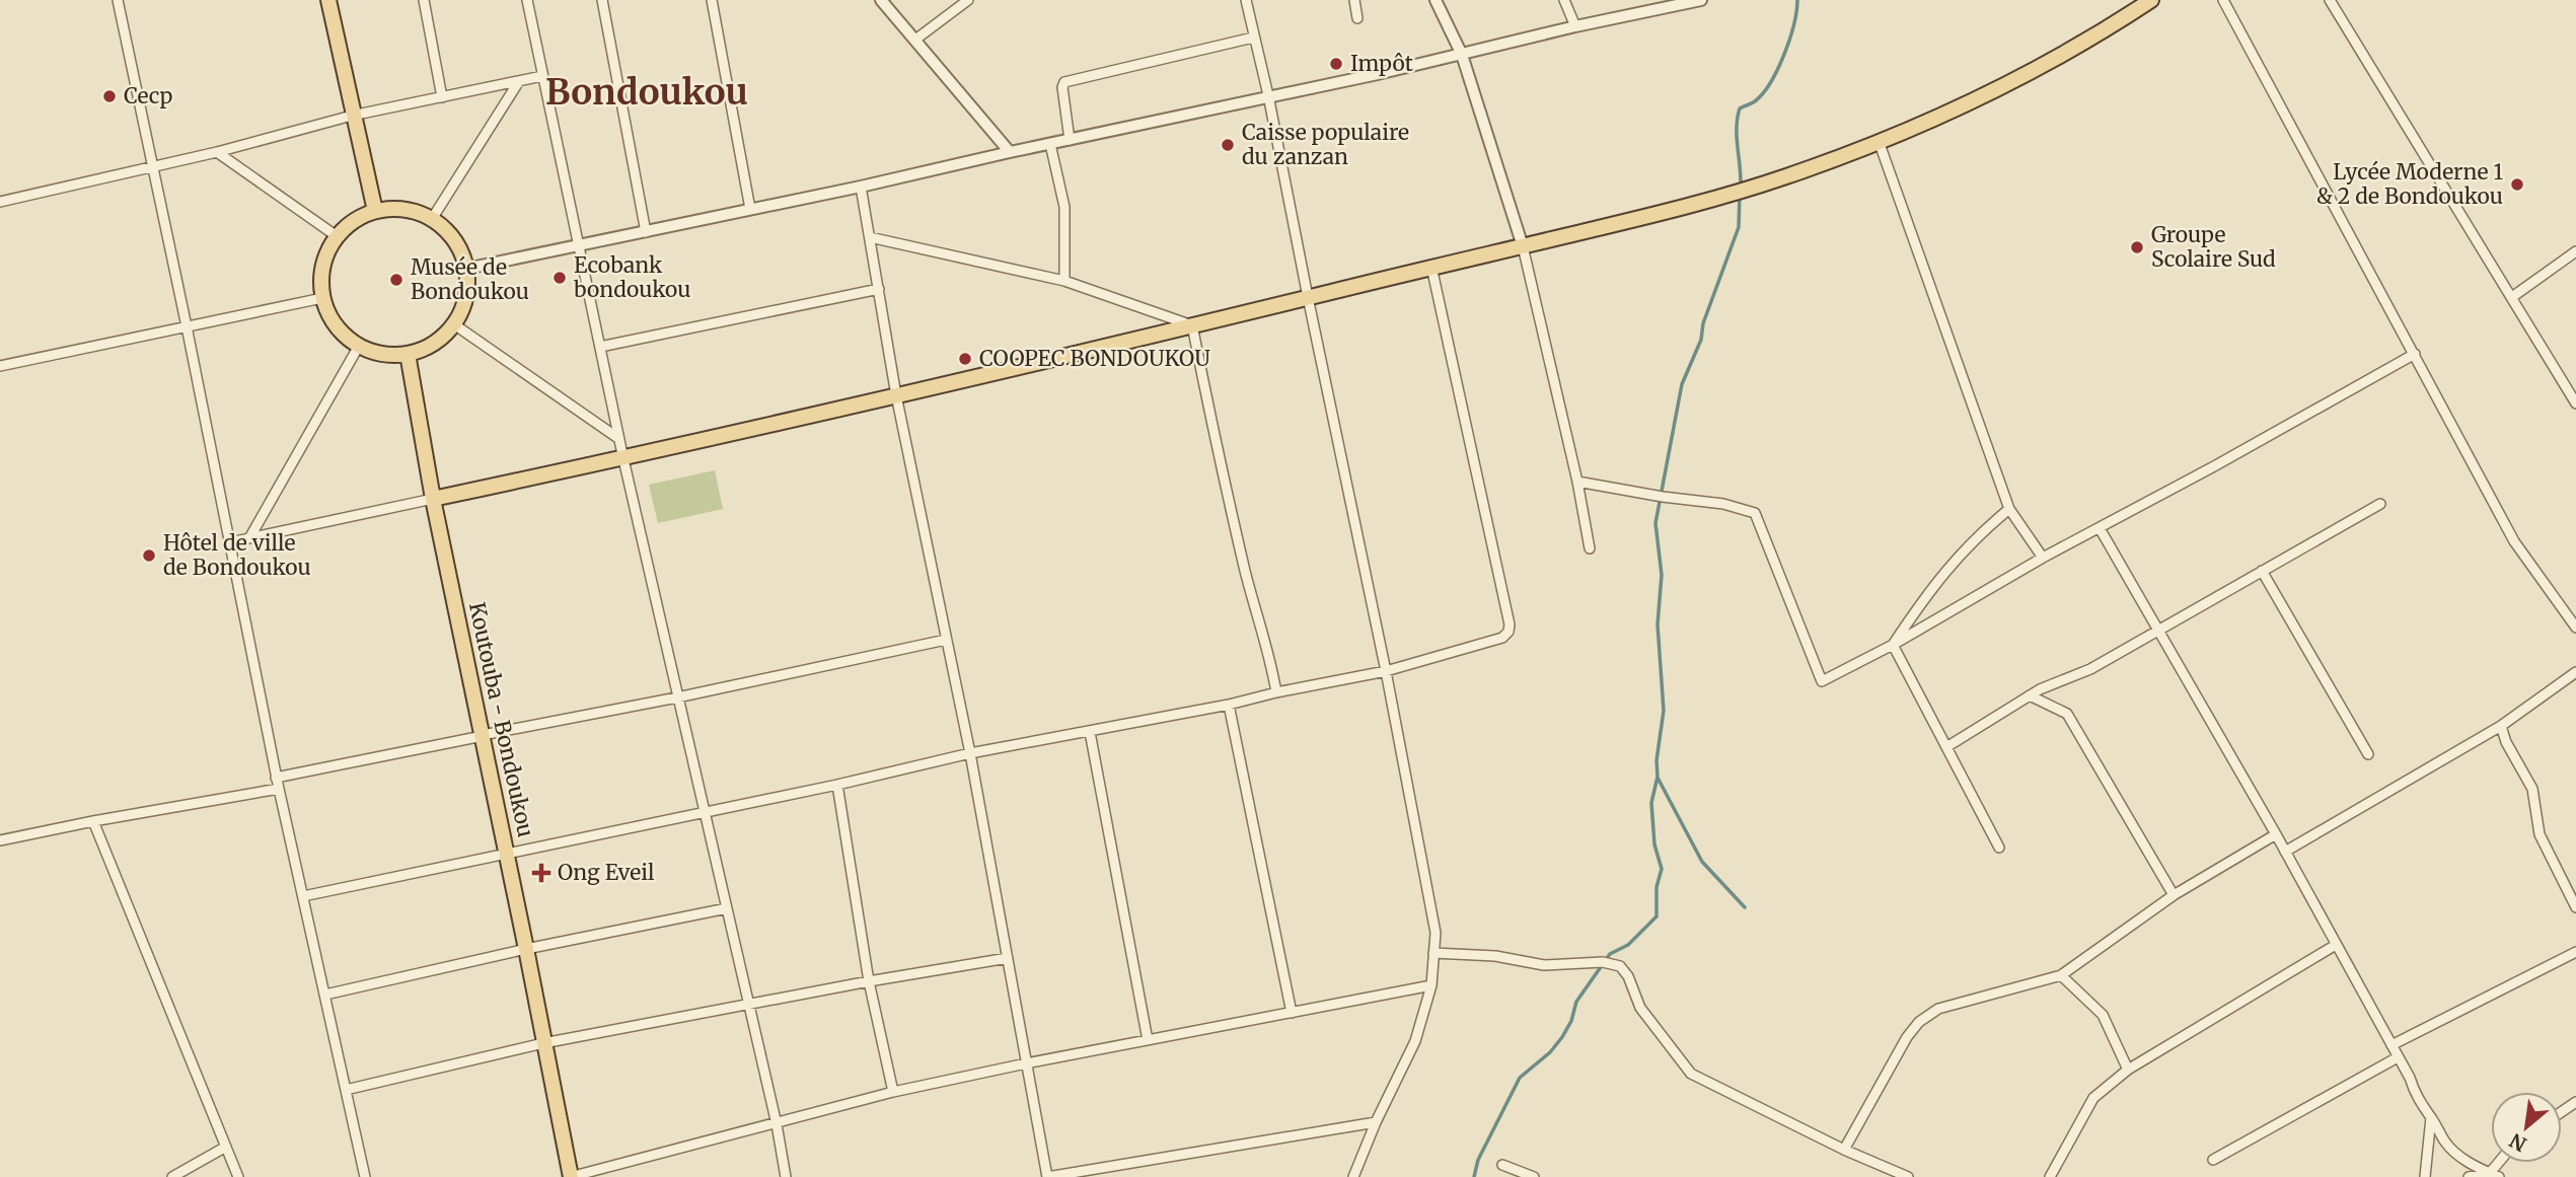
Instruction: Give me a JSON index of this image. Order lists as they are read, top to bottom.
{
  "streets": {
    "main road": ["Koutouba - Bondoukou"]
  },
  "districts": ["Bondoukou"],
  "places": {
    "other": [
      "Impôt",
      "Cecp",
      "Caisse populaire du zanzan",
      "Lycée Moderne 1 & 2 de Bondoukou",
      "Groupe Scolaire Sud",
      "Ecobank bondoukou",
      "Musée de Bondoukou",
      "COOPEC BONDOUKOU",
      "Hôtel de ville de Bondoukou"
    ],
    "health": ["Ong Eveil"]
  },
  "north": "bottom left"
}
